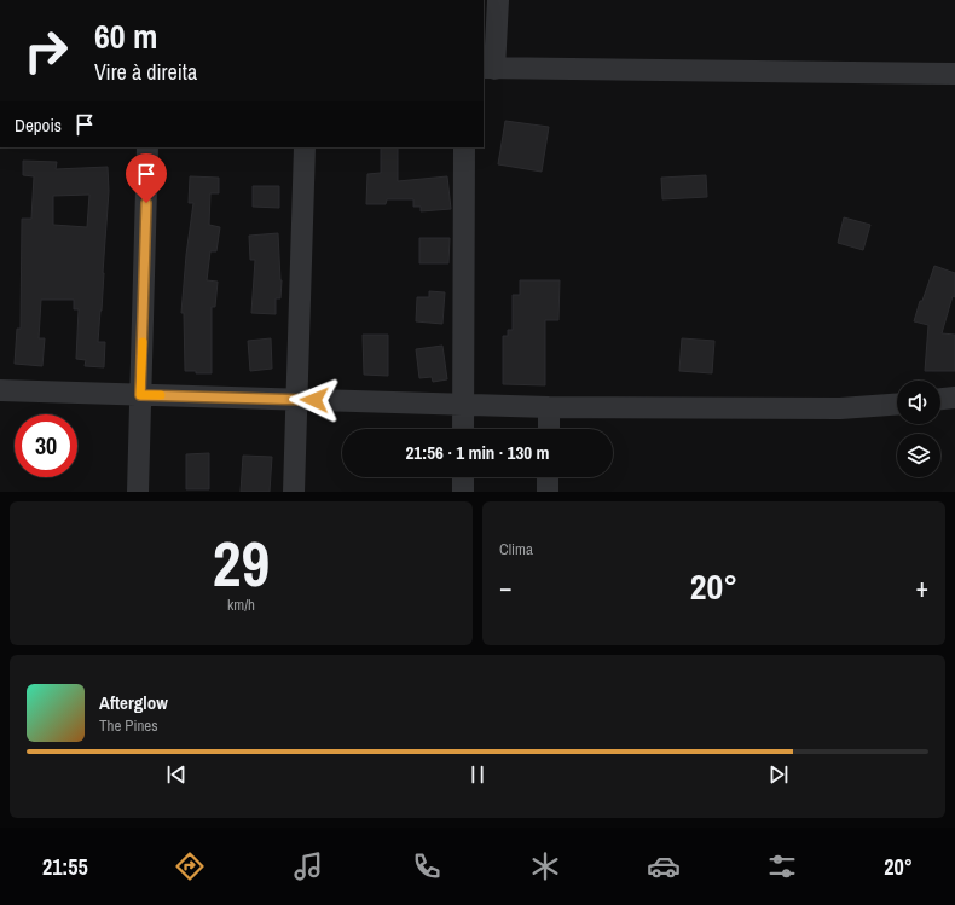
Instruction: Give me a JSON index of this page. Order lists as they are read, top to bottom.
{
  "page": {
    "turn": ["60 m", "Vire à direita"],
    "then": "Depois",
    "limit": "30",
    "trip": "21:56 · 1 min · 130 m",
    "tile": [
      ["29", "km/h"],
      "Clima"
    ],
    "heat": ["−", "20°", "+"],
    "song": ["Afterglow", "The Pines"],
    "tabs": ["21:55", "20°"]
  }
}
